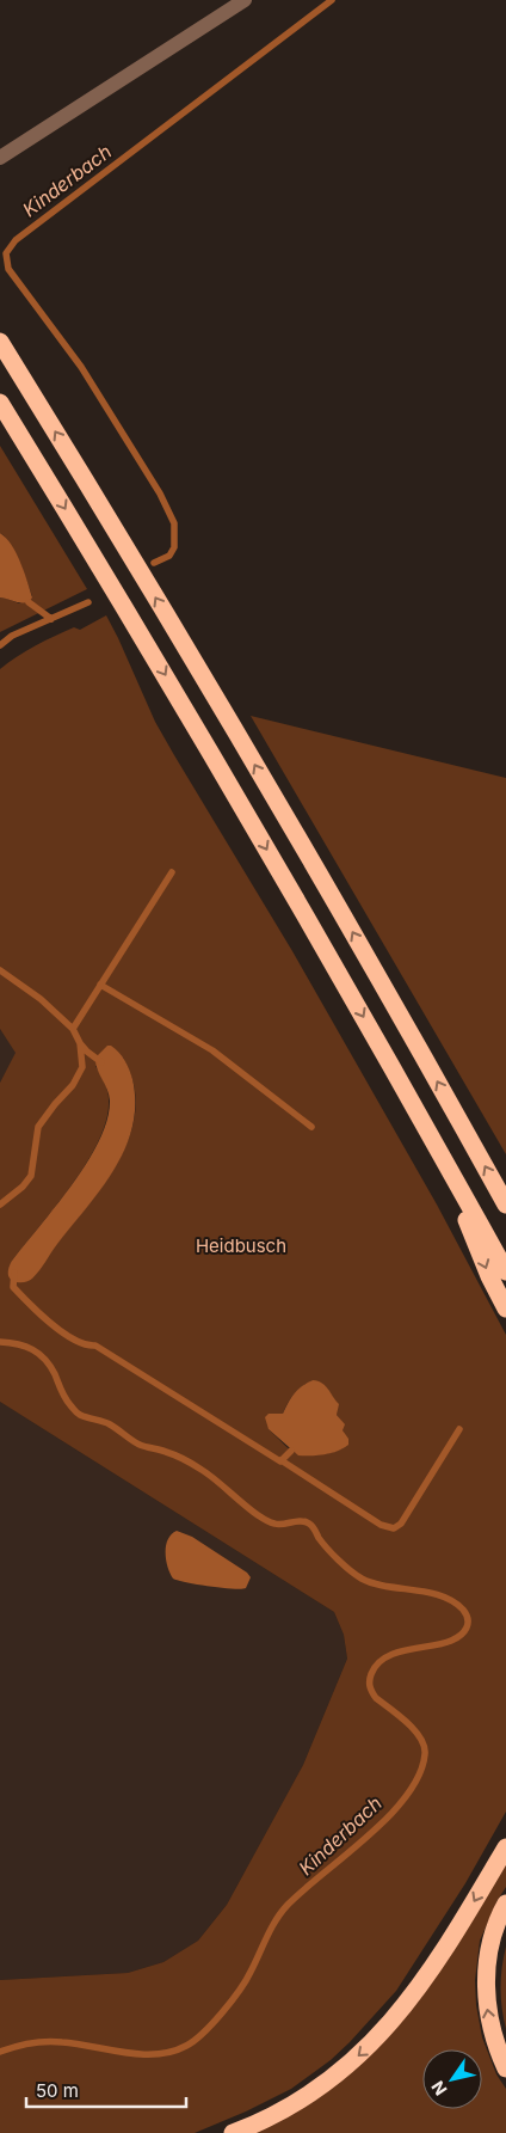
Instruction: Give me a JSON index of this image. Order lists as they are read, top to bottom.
{
  "water": ["Kinderbach"],
  "parks": ["Heidbusch"],
  "scale_bar": "50 m",
  "north": "bottom left"
}
